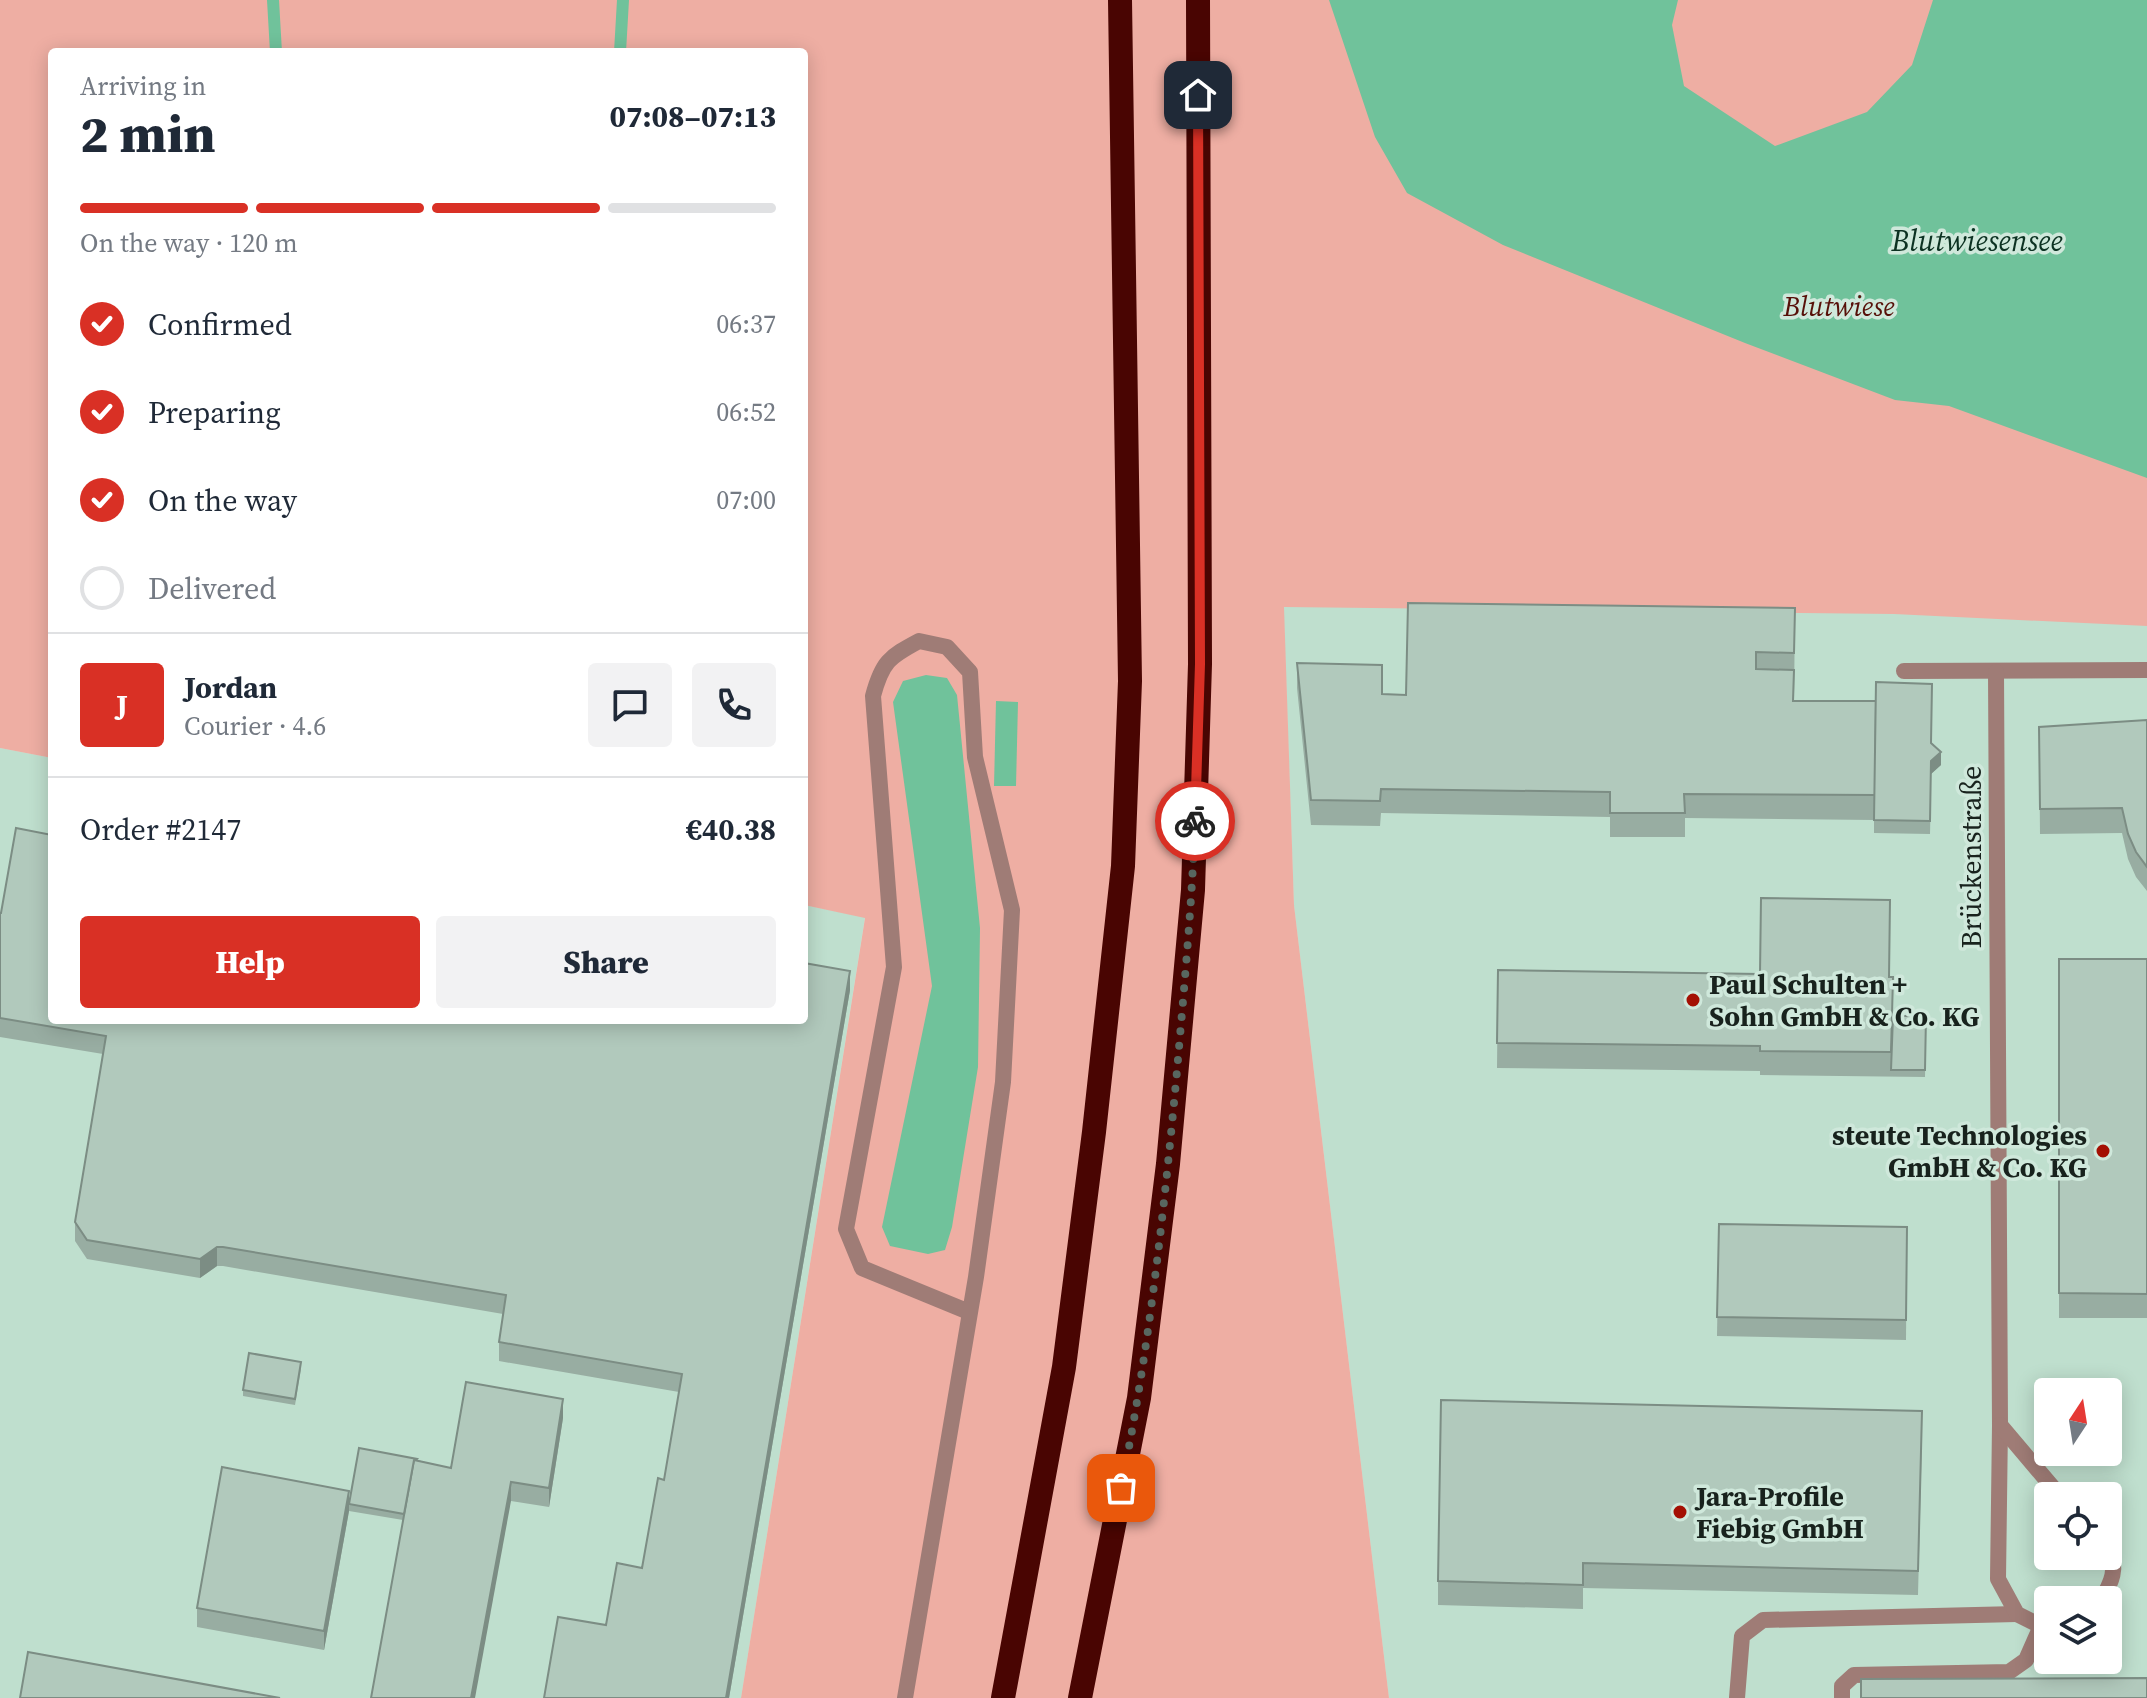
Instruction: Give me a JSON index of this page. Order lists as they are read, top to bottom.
{
  "streets": {
    "street": ["Brückenstraße"]
  },
  "water": ["Blutwiesensee"],
  "parks": ["Blutwiese"],
  "places": ["Paul Schulten + Sohn GmbH & Co. KG", "steute Technologies GmbH & Co. KG", "Jara-Profile Fiebig GmbH"],
  "north": "top",
  "page": {
    "heading": ["2 min", "Arriving in", "07:08–07:13"],
    "panel": [
      "Jordan",
      "Courier · 4.6",
      "Order #2147",
      "€40.38"
    ],
    "bar": "On the way · 120 m",
    "list": [
      ["Confirmed", "06:37"],
      ["Preparing", "06:52"],
      ["On the way", "07:00"],
      "Delivered"
    ],
    "round": "J",
    "buttons": ["Help", "Share"]
  }
}
